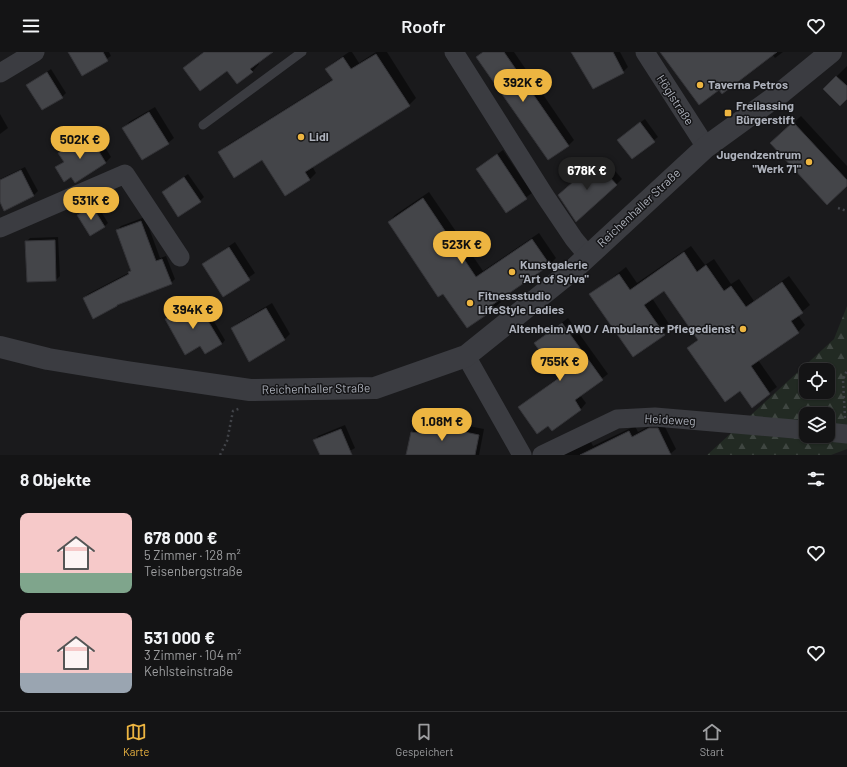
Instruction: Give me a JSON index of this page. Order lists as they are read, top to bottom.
{
  "streets": {
    "street": ["Höglstraße", "Reichenhaller Straße", "Heideweg"]
  },
  "crossings": [
    ["Höglstraße", "Reichenhaller Straße"]
  ],
  "places": {
    "other": [
      "Taverna Petros",
      "Lidl",
      "Jugendzentrum \"Werk 71\"",
      "Kunstgalerie \"Art of Sylva\"",
      "Fitnessstudio LifeStyle Ladies",
      "Altenheim AWO / Ambulanter Pflegedienst"
    ],
    "transit": ["Freilassing Bürgerstift"]
  },
  "page": {
    "header": "Roofr",
    "price": [
      "392K €",
      "502K €",
      "678K €",
      "531K €",
      "523K €",
      "394K €",
      "755K €",
      "1.08M €"
    ],
    "heading": "8 Objekte",
    "list": [
      {
        "name": "678 000 €",
        "note": "5 Zimmer · 128 m² · Teisenbergstraße"
      },
      {
        "name": "531 000 €",
        "note": "3 Zimmer · 104 m² · Kehlsteinstraße"
      }
    ],
    "tabs": ["Karte", "Gespeichert", "Start"]
  }
}
